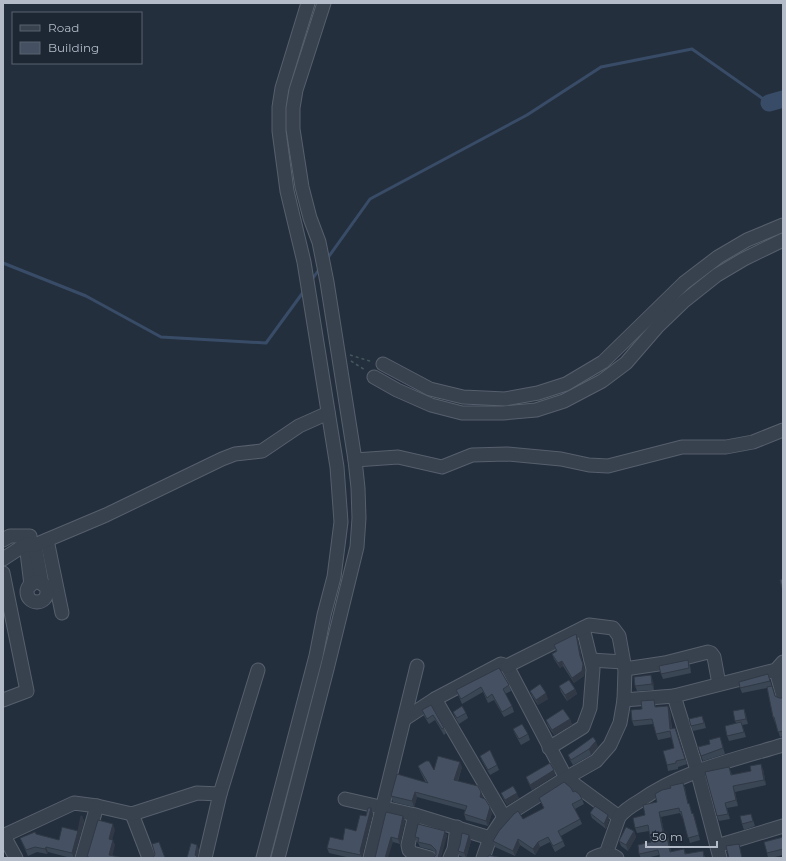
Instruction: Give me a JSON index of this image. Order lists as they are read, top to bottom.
{
  "legend": ["Road", "Building"],
  "scale_bar": "50 m"
}
